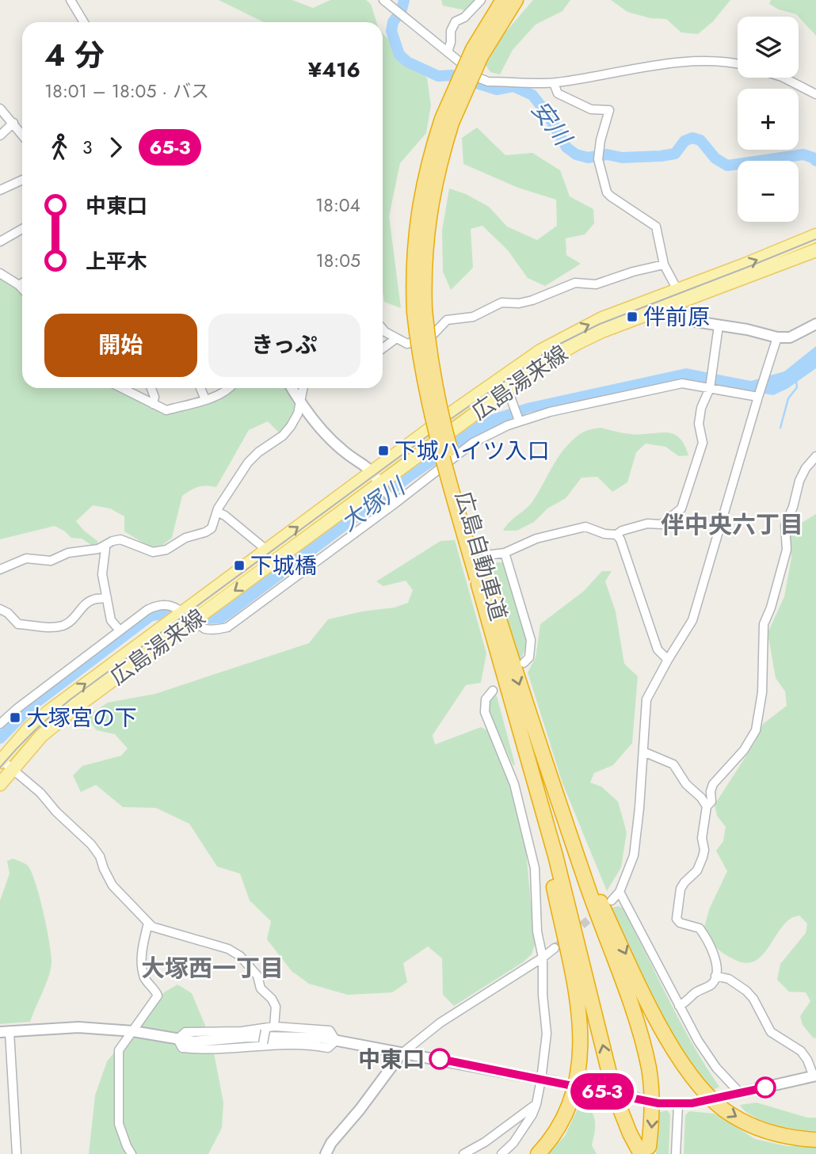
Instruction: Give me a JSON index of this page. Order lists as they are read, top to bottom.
{
  "streets": {
    "highway": ["広島自動車道"],
    "main road": ["広島湯来線"]
  },
  "districts": ["伴中央六丁目", "大塚西一丁目"],
  "water": ["安川", "大塚川"],
  "places": {
    "transit": [
      "伴前原",
      "下城ハイツ入口",
      "下城橋",
      "大塚宮の下"
    ],
    "other": ["中東口"]
  },
  "lines": ["bus line 65-3"],
  "page": {
    "on_map": "65-3",
    "map_buttons": ["+", "−"],
    "heading": ["4 分", "18:01 – 18:05 · バス", "¥416"],
    "legs": ["3", "65-3"],
    "list": [
      {
        "name": "中東口",
        "value": "18:04"
      },
      {
        "name": "上平木",
        "value": "18:05"
      }
    ],
    "buttons": ["開始", "きっぷ"]
  }
}
